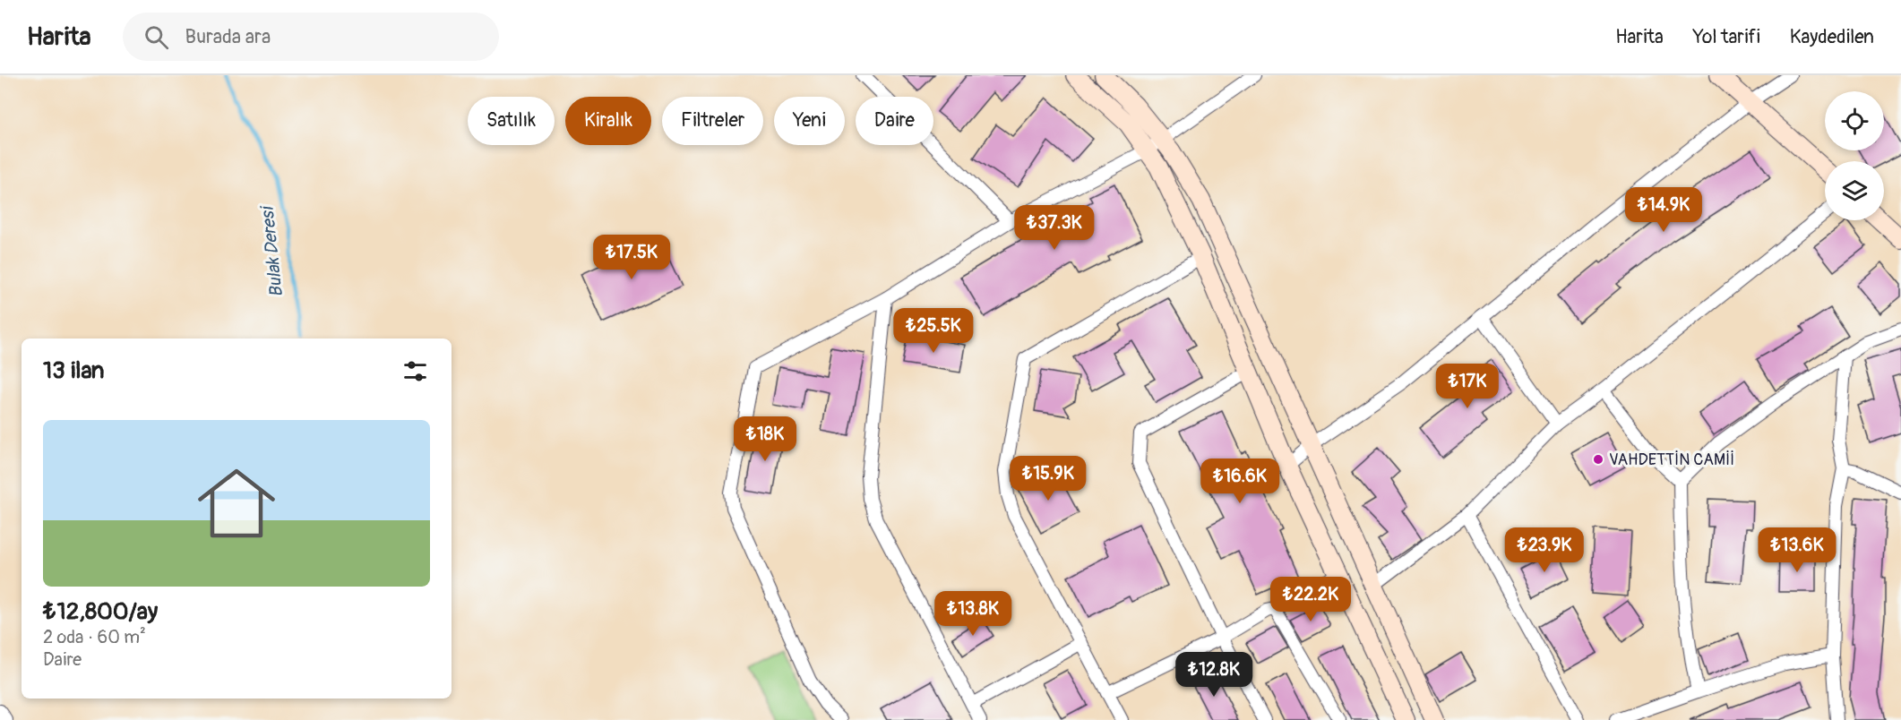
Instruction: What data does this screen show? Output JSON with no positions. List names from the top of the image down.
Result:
{
  "water": ["Bulak Deresi"],
  "places": ["VAHDETTİN CAMİİ"],
  "page": {
    "header": "Harita",
    "search": "Burada ara",
    "nav": ["Harita", "Yol tarifi", "Kaydedilen"],
    "chip": [
      "Satılık",
      "Kiralık",
      "Filtreler",
      "Yeni",
      "Daire"
    ],
    "price": [
      "₺14.9K",
      "₺37.3K",
      "₺17.5K",
      "₺25.5K",
      "₺17K",
      "₺18K",
      "₺15.9K",
      "₺16.6K",
      "₺23.9K",
      "₺13.6K",
      "₺22.2K",
      "₺13.8K",
      "₺12.8K"
    ],
    "heading": "13 ilan",
    "list": [
      {
        "name": "₺12,800/ay",
        "note": "2 oda · 60 m² · Daire"
      }
    ]
  }
}
